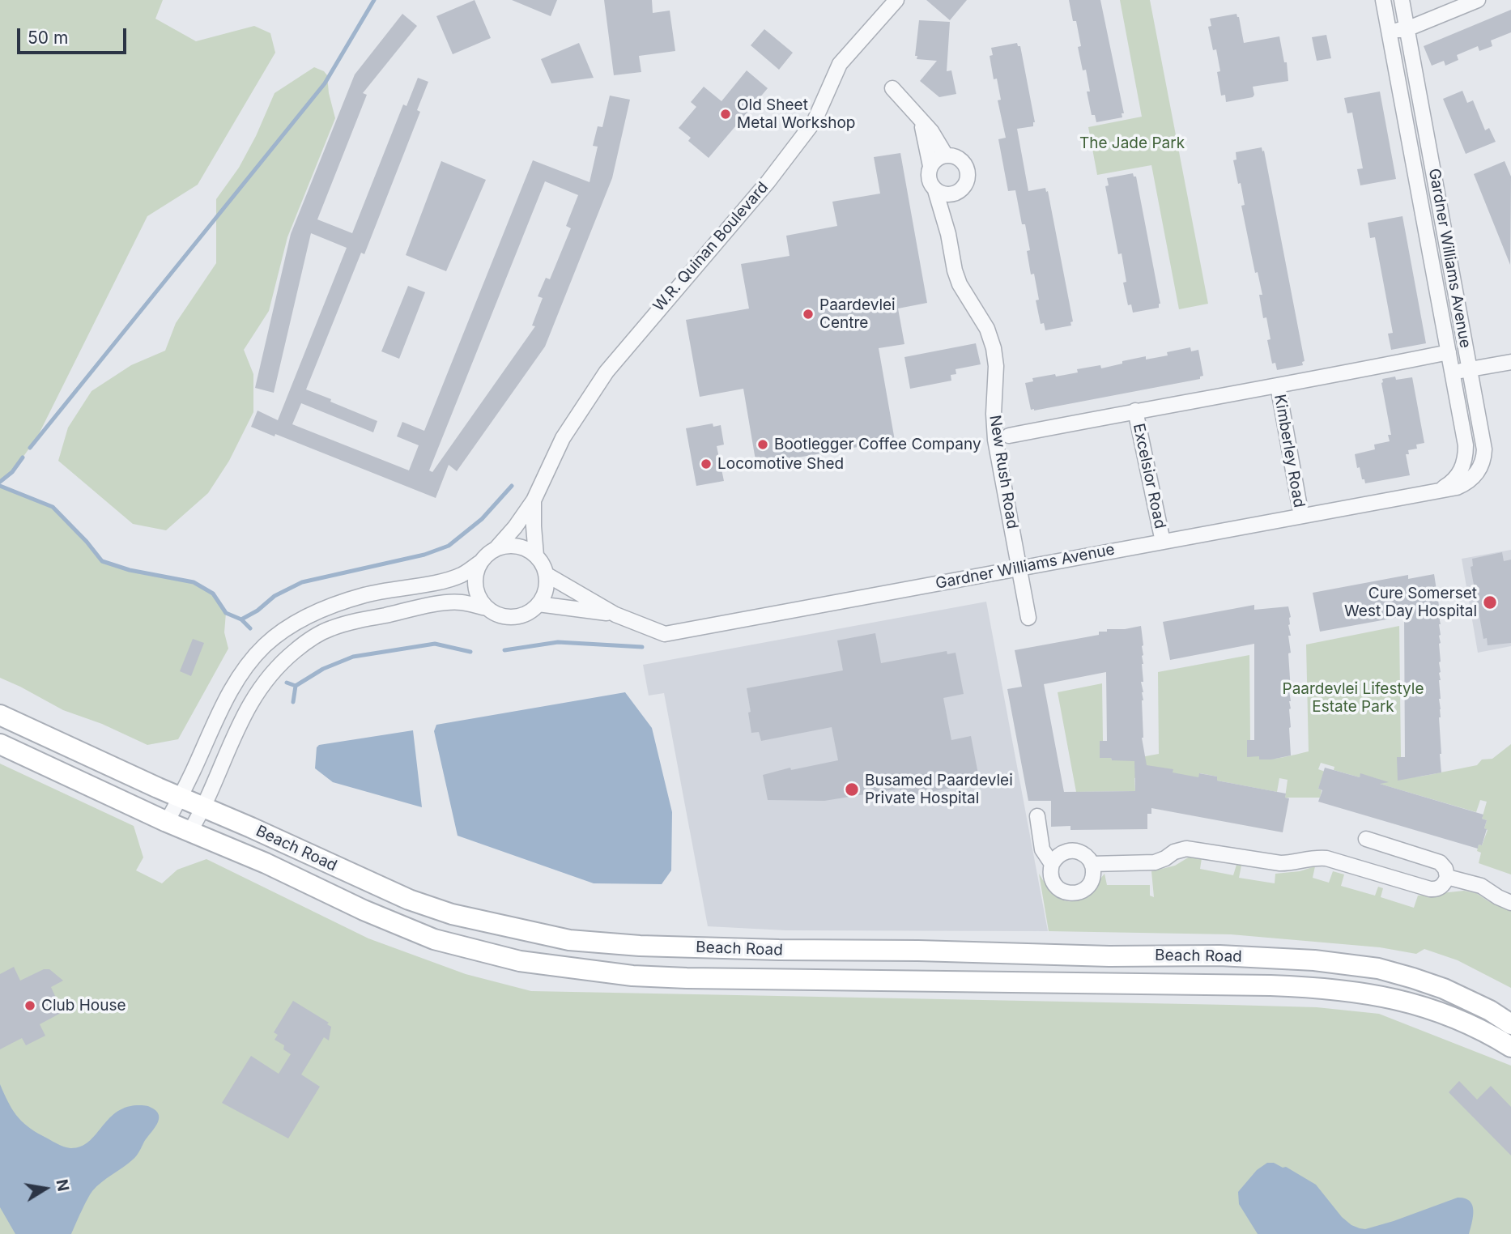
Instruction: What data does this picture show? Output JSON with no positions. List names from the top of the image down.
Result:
{
  "streets": {
    "main road": ["Beach Road"],
    "street": [
      "W.R. Quinan Boulevard",
      "Gardner Williams Avenue",
      "Kimberley Road",
      "New Rush Road",
      "Excelsior Road"
    ]
  },
  "crossings": [
    ["W.R. Quinan Boulevard", "Gardner Williams Avenue"],
    ["W.R. Quinan Boulevard", "Beach Road"],
    ["Gardner Williams Avenue", "Kimberley Road"],
    ["Gardner Williams Avenue", "New Rush Road"],
    ["Gardner Williams Avenue", "Excelsior Road"]
  ],
  "parks": ["The Jade Park", "Paardevlei Lifestyle Estate Park"],
  "places": [
    "Old Sheet Metal Workshop",
    "Paardevlei Centre",
    "Bootlegger Coffee Company",
    "Locomotive Shed",
    "Cure Somerset West Day Hospital",
    "Busamed Paardevlei Private Hospital",
    "Club House"
  ],
  "scale_bar": "50 m",
  "north": "right"
}
